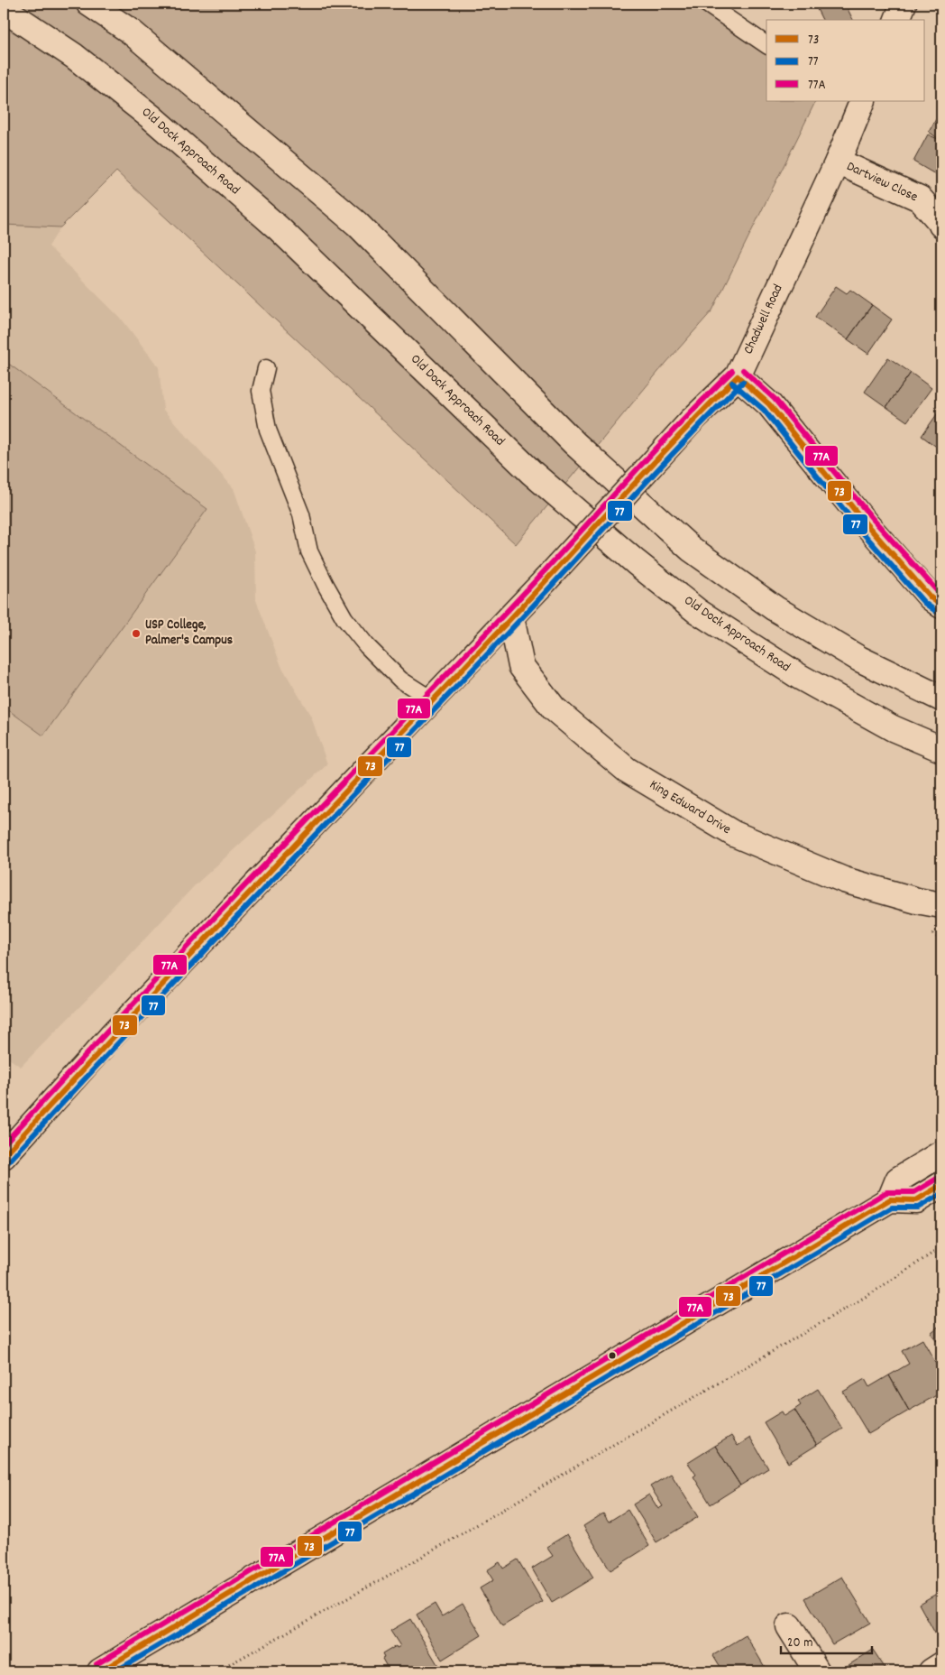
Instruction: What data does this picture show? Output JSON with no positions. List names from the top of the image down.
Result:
{
  "streets": {
    "street": [
      "Old Dock Approach Road",
      "Dartview Close",
      "Chadwell Road",
      "King Edward Drive"
    ]
  },
  "crossings": [
    ["Dartview Close", "Chadwell Road"],
    ["Chadwell Road", "King Edward Drive"]
  ],
  "places": ["USP College, Palmer's Campus"],
  "lines": ["transit line 77A", "transit line 73", "transit line 77"],
  "legend": ["73", "77", "77A"],
  "scale_bar": "20 m"
}
